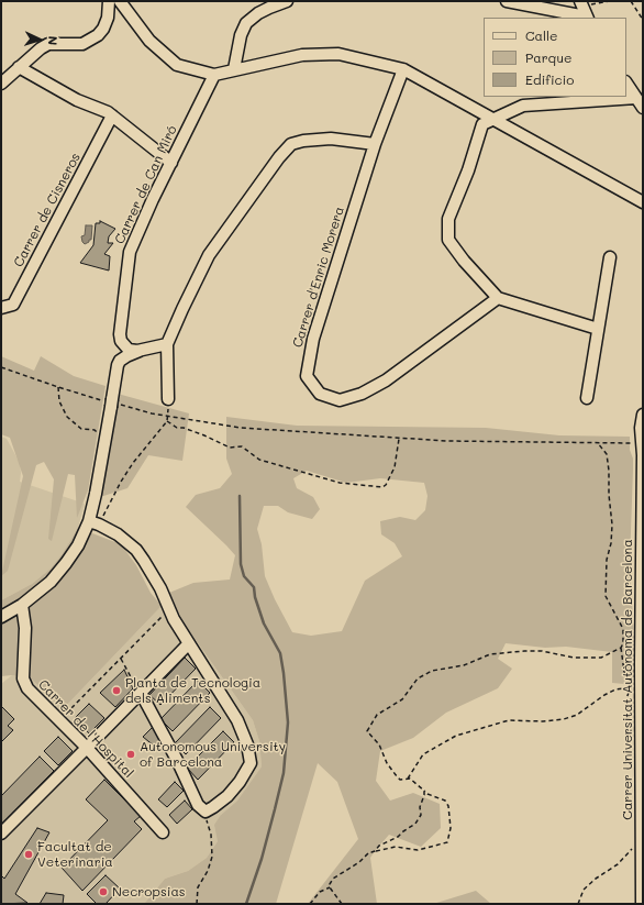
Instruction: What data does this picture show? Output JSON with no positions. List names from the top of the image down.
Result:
{
  "streets": {
    "street": [
      "Carrer de Can Miró",
      "Carrer de Cisneros",
      "Carrer d'Enric Morera",
      "Carrer Universitat Autònoma de Barcelona",
      "Carrer de l'Hospital"
    ]
  },
  "places": [
    "Planta de Tecnologia dels Aliments",
    "Autonomous University of Barcelona",
    "Facultat de Veterinaria",
    "Necropsias"
  ],
  "legend": ["Calle", "Parque", "Edificio"],
  "north": "right"
}
